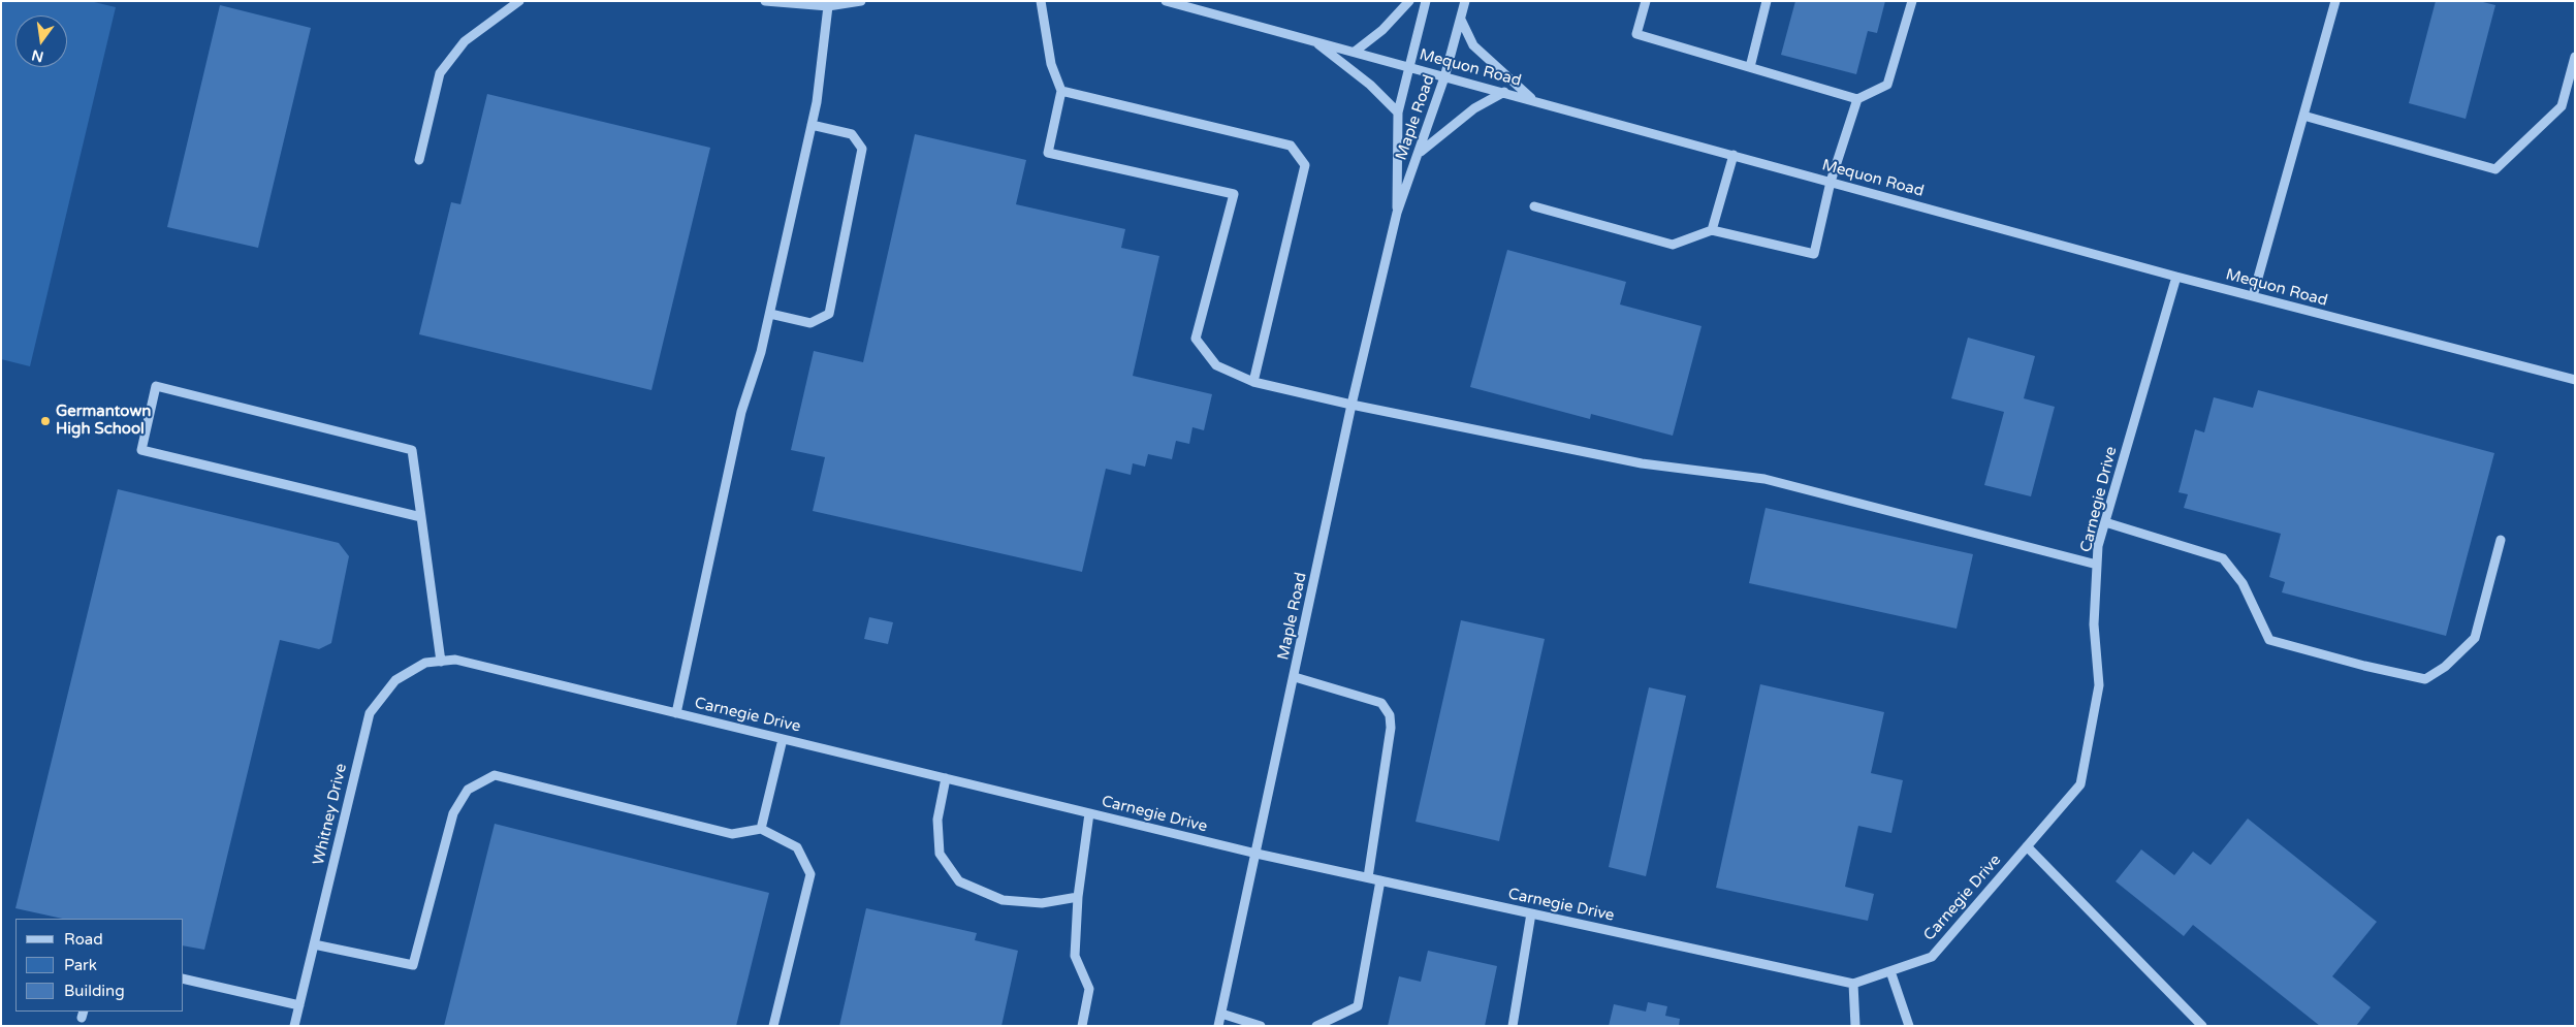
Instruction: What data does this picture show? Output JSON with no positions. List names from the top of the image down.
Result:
{
  "streets": {
    "street": [
      "Mequon Road",
      "Maple Road",
      "Carnegie Drive",
      "Whitney Drive"
    ]
  },
  "crossings": [
    ["Mequon Road", "Maple Road"],
    ["Mequon Road", "Carnegie Drive"],
    ["Maple Road", "Carnegie Drive"],
    ["Carnegie Drive", "Whitney Drive"]
  ],
  "places": ["Germantown High School"],
  "legend": ["Road", "Park", "Building"],
  "north": "bottom"
}
